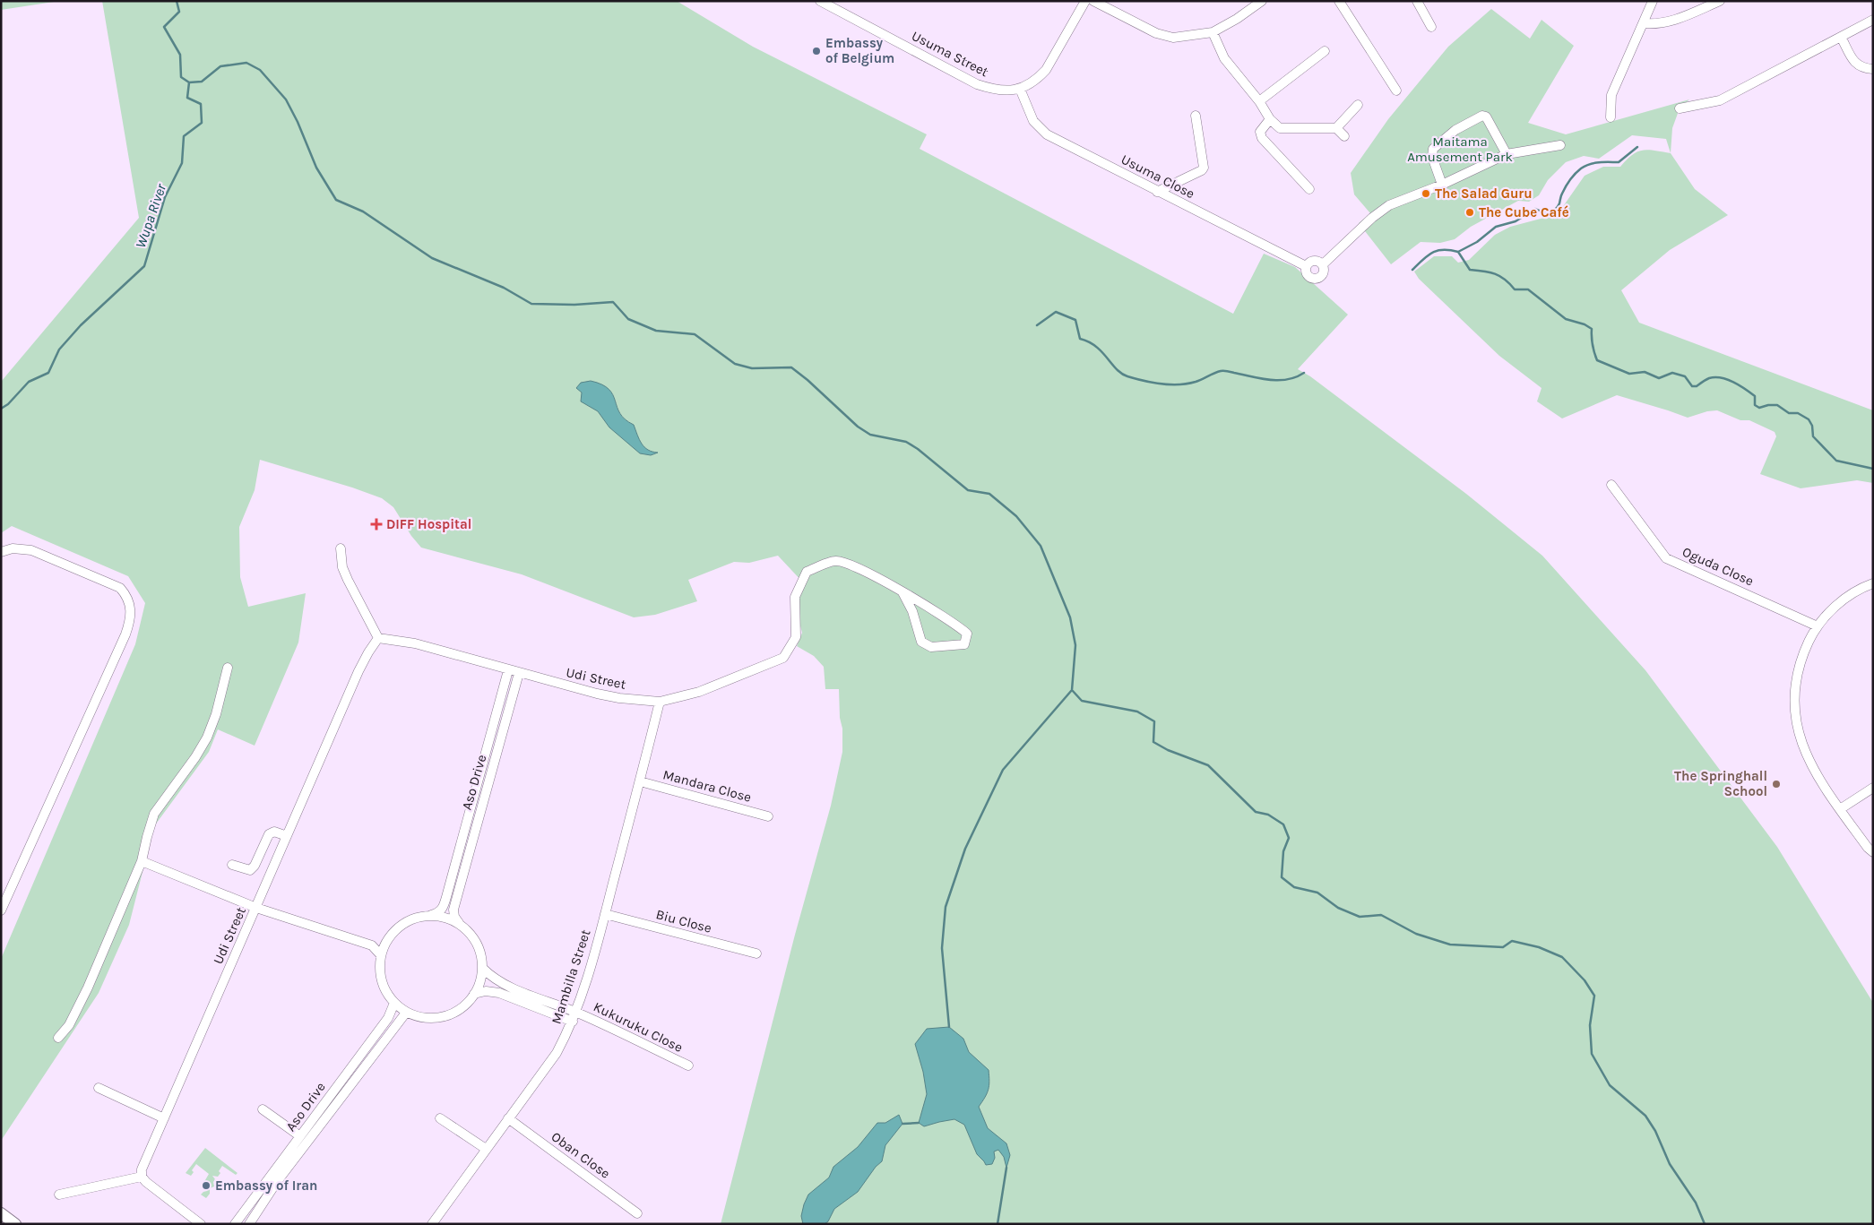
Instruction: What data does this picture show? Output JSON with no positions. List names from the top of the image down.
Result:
{
  "streets": {
    "street": [
      "Usuma Street",
      "Usuma Close",
      "Oguda Close",
      "Udi Street",
      "Aso Drive",
      "Mandara Close",
      "Biu Close",
      "Mambilla Street",
      "Kukuruku Close",
      "Oban Close"
    ]
  },
  "crossings": [
    ["Usuma Street", "Usuma Close"],
    ["Udi Street", "Aso Drive"],
    ["Udi Street", "Mambilla Street"],
    ["Aso Drive", "Kukuruku Close"],
    ["Mandara Close", "Mambilla Street"],
    ["Biu Close", "Mambilla Street"],
    ["Mambilla Street", "Kukuruku Close"],
    ["Mambilla Street", "Oban Close"]
  ],
  "water": ["Wupa River"],
  "parks": ["Maitama Amusement Park"],
  "places": {
    "other": [
      "Embassy of Belgium",
      "The Salad Guru",
      "The Cube Café",
      "The Springhall School",
      "Embassy of Iran"
    ],
    "health": ["DIFF Hospital"]
  }
}
